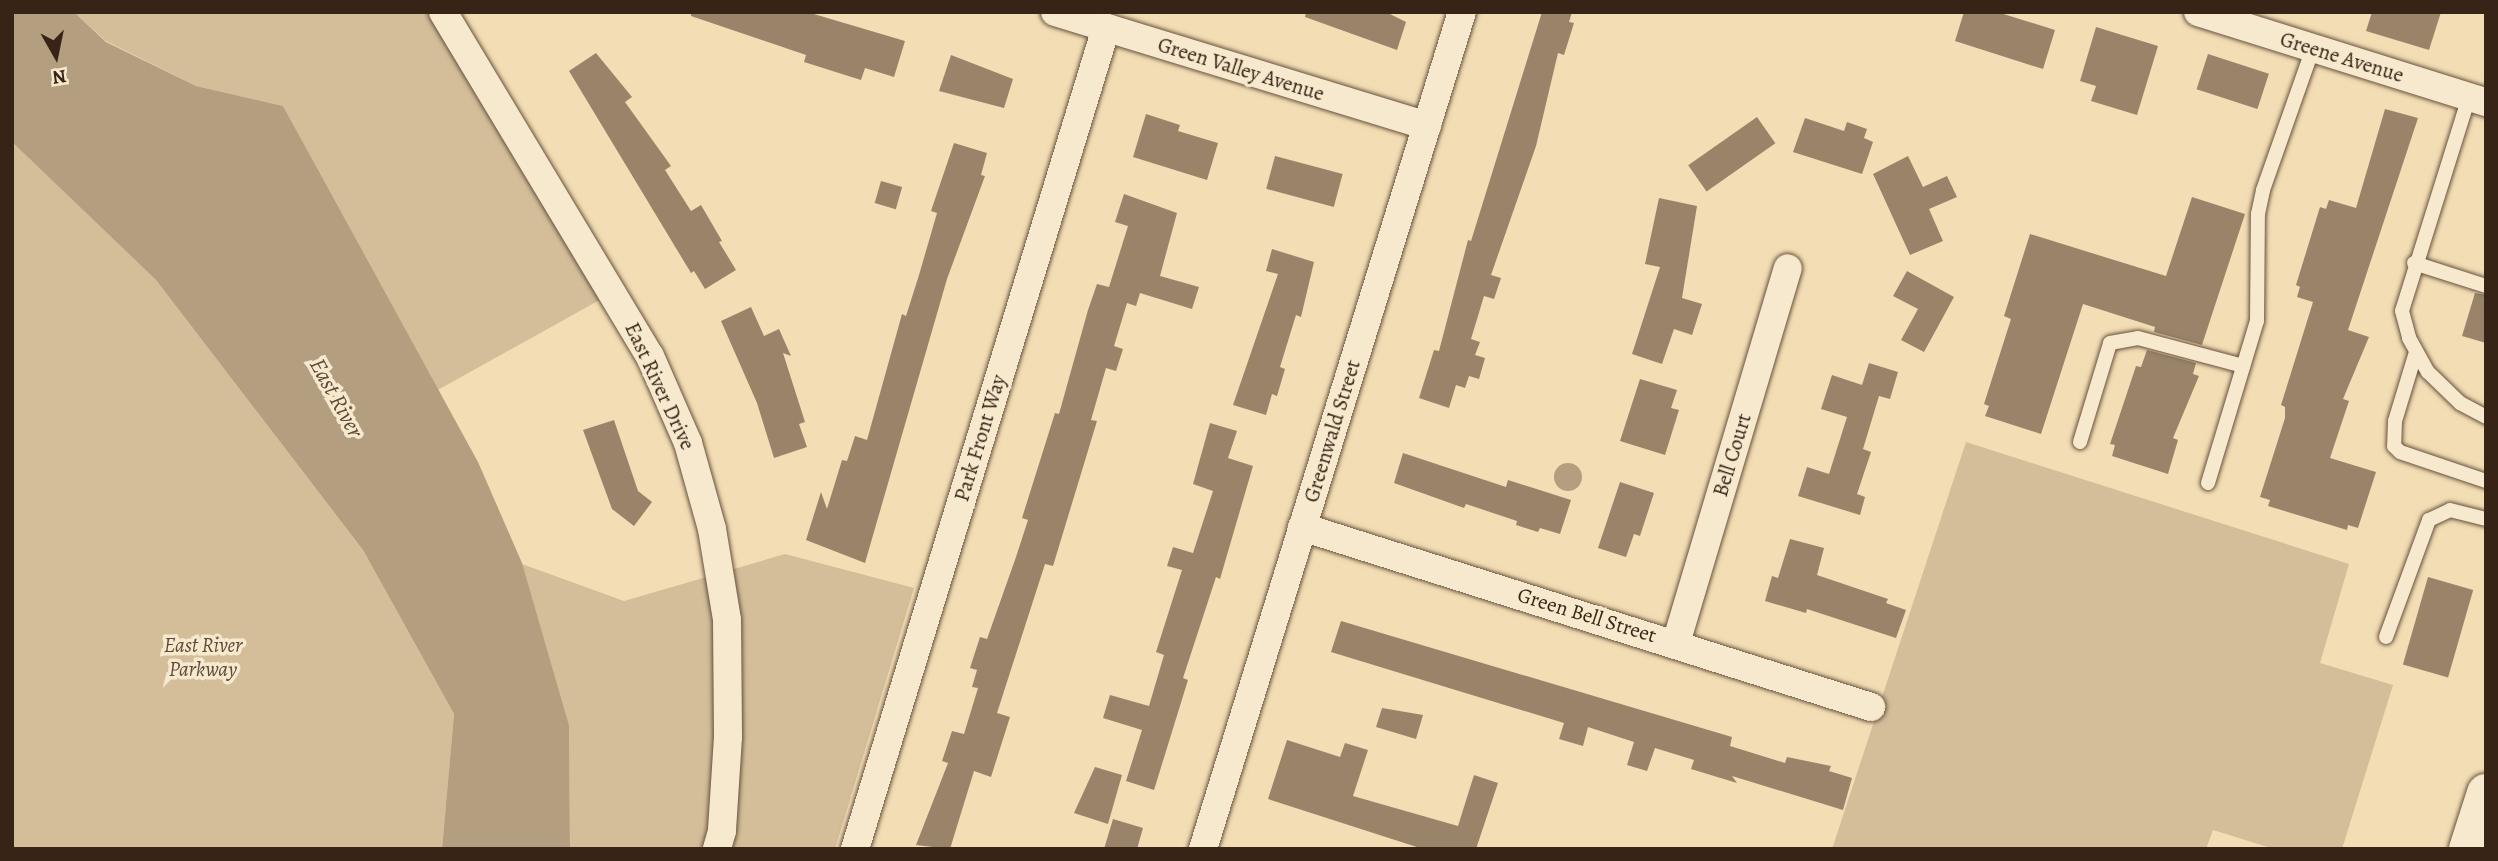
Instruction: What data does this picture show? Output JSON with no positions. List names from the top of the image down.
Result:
{
  "streets": {
    "street": [
      "Greene Avenue",
      "Green Valley Avenue",
      "East River Drive",
      "Greenwald Street",
      "Park Front Way",
      "Bell Court",
      "Green Bell Street"
    ]
  },
  "crossings": [
    ["Green Valley Avenue", "Greenwald Street"],
    ["Green Valley Avenue", "Park Front Way"],
    ["Greenwald Street", "Green Bell Street"],
    ["Bell Court", "Green Bell Street"]
  ],
  "water": ["East River"],
  "parks": ["East River Parkway"],
  "north": "bottom"
}
